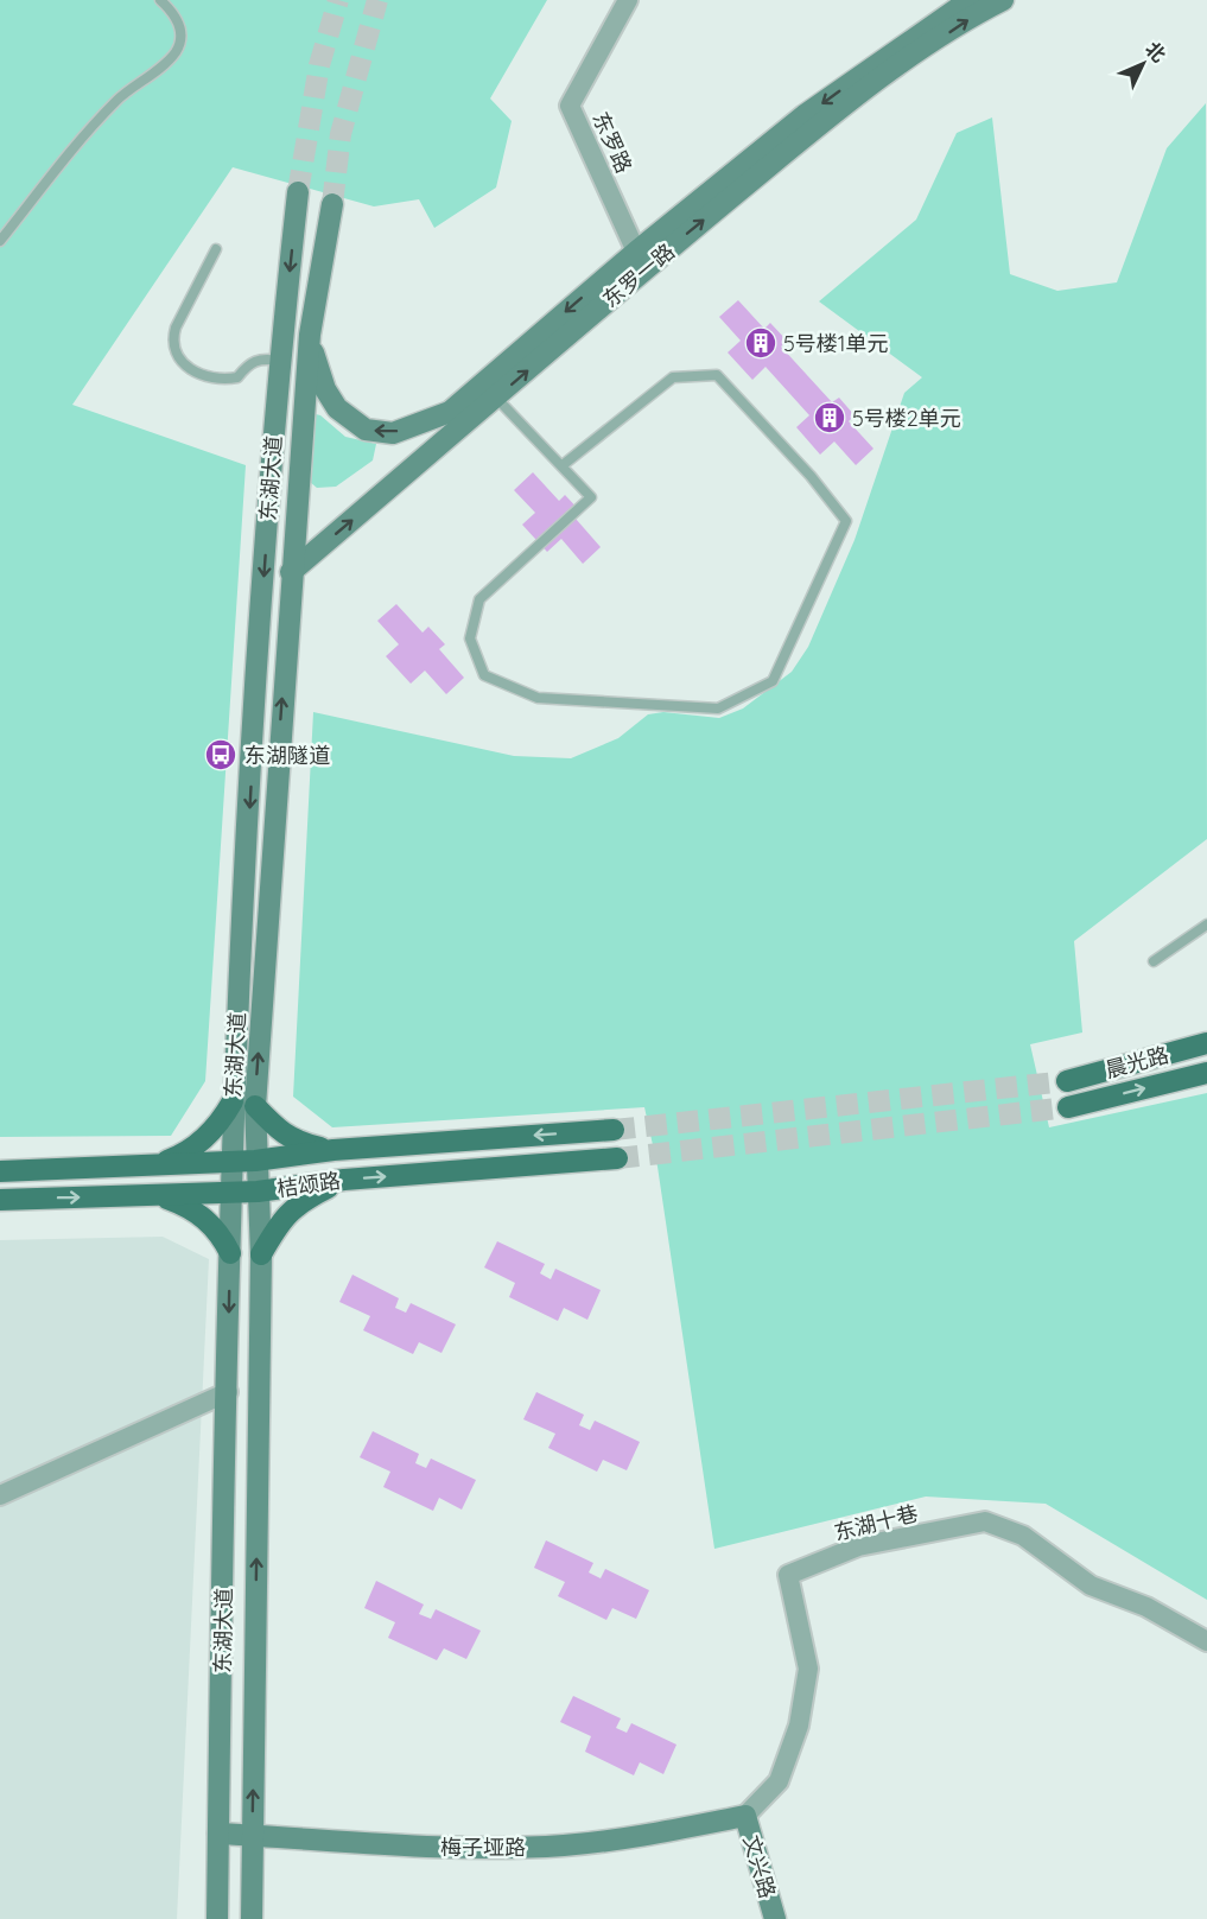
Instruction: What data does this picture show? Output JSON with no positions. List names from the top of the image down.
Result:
{
  "streets": {
    "main road": [
      "东罗一路",
      "东湖大道",
      "晨光路",
      "桔颂路",
      "梅子垭路",
      "文兴路"
    ],
    "street": ["东罗路", "东湖十巷"]
  },
  "crossings": [
    ["东罗路", "东罗一路"],
    ["东罗一路", "东湖大道"],
    ["东湖大道", "桔颂路"],
    ["东湖大道", "梅子垭路"],
    ["东湖十巷", "梅子垭路"],
    ["东湖十巷", "文兴路"],
    ["梅子垭路", "文兴路"]
  ],
  "places": {
    "building": ["5号楼1单元", "5号楼2单元"],
    "bus stop": ["东湖隧道"]
  },
  "north": "top right"
}
